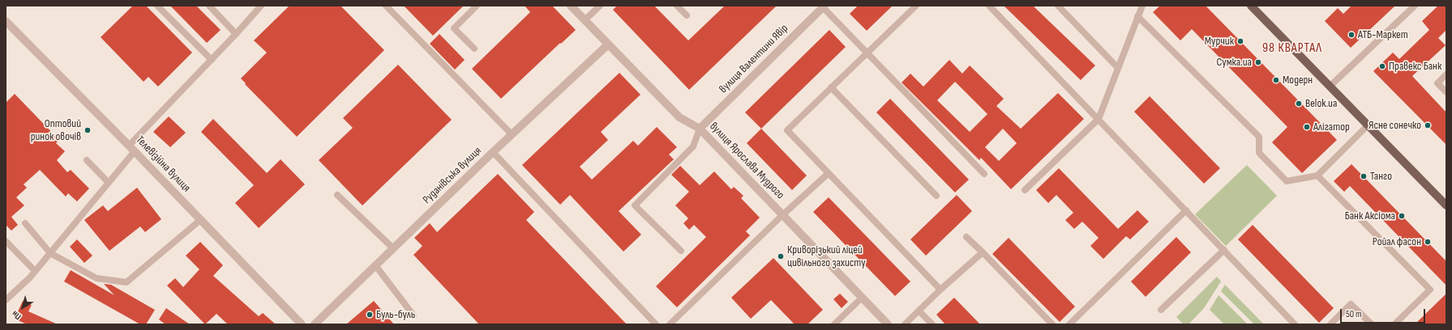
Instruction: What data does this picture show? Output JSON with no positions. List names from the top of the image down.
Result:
{
  "streets": {
    "street": [
      "вулиця Валентини Явір",
      "вулиця Ярослава Мудрого",
      "Телевізійна вулиця",
      "Руданівська вулиця"
    ]
  },
  "crossings": [
    ["вулиця Валентини Явір", "вулиця Ярослава Мудрого"],
    ["вулиця Ярослава Мудрого", "Руданівська вулиця"]
  ],
  "districts": ["98 КВАРТАЛ"],
  "places": [
    "АТБ-Маркет",
    "Мурчик",
    "Сумка.ua",
    "Правекс Банк",
    "Модерн",
    "Belok.ua",
    "Ясне сонечко",
    "Алігатор",
    "Оптовий ринок овочів",
    "Танго",
    "Банк Аксіома",
    "Ройал фасон",
    "Криворізький ліцей цивільного захисту",
    "Буль-буль"
  ],
  "scale_bar": "50 m",
  "north": "bottom left"
}
